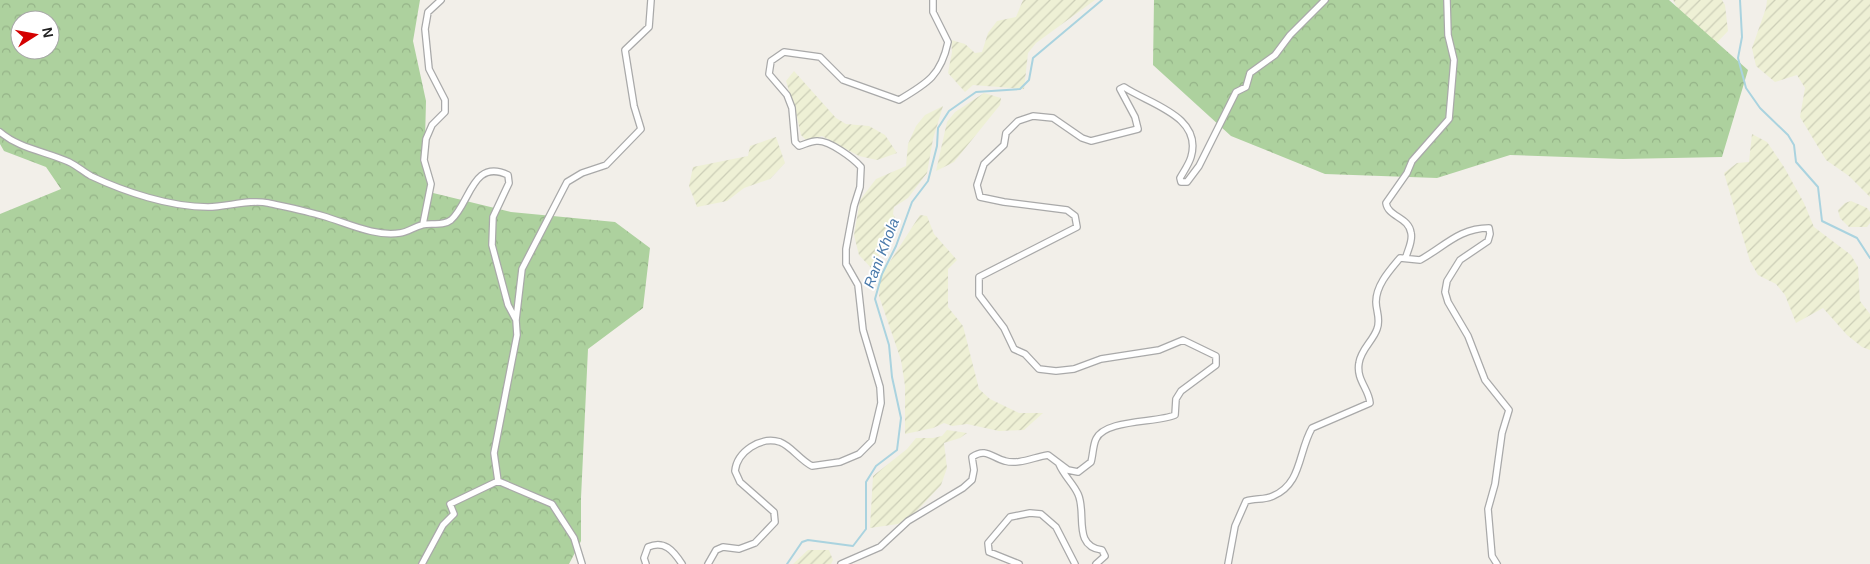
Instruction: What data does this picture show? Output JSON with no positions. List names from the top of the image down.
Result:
{
  "water": ["Rani Khola"],
  "north": "right"
}
